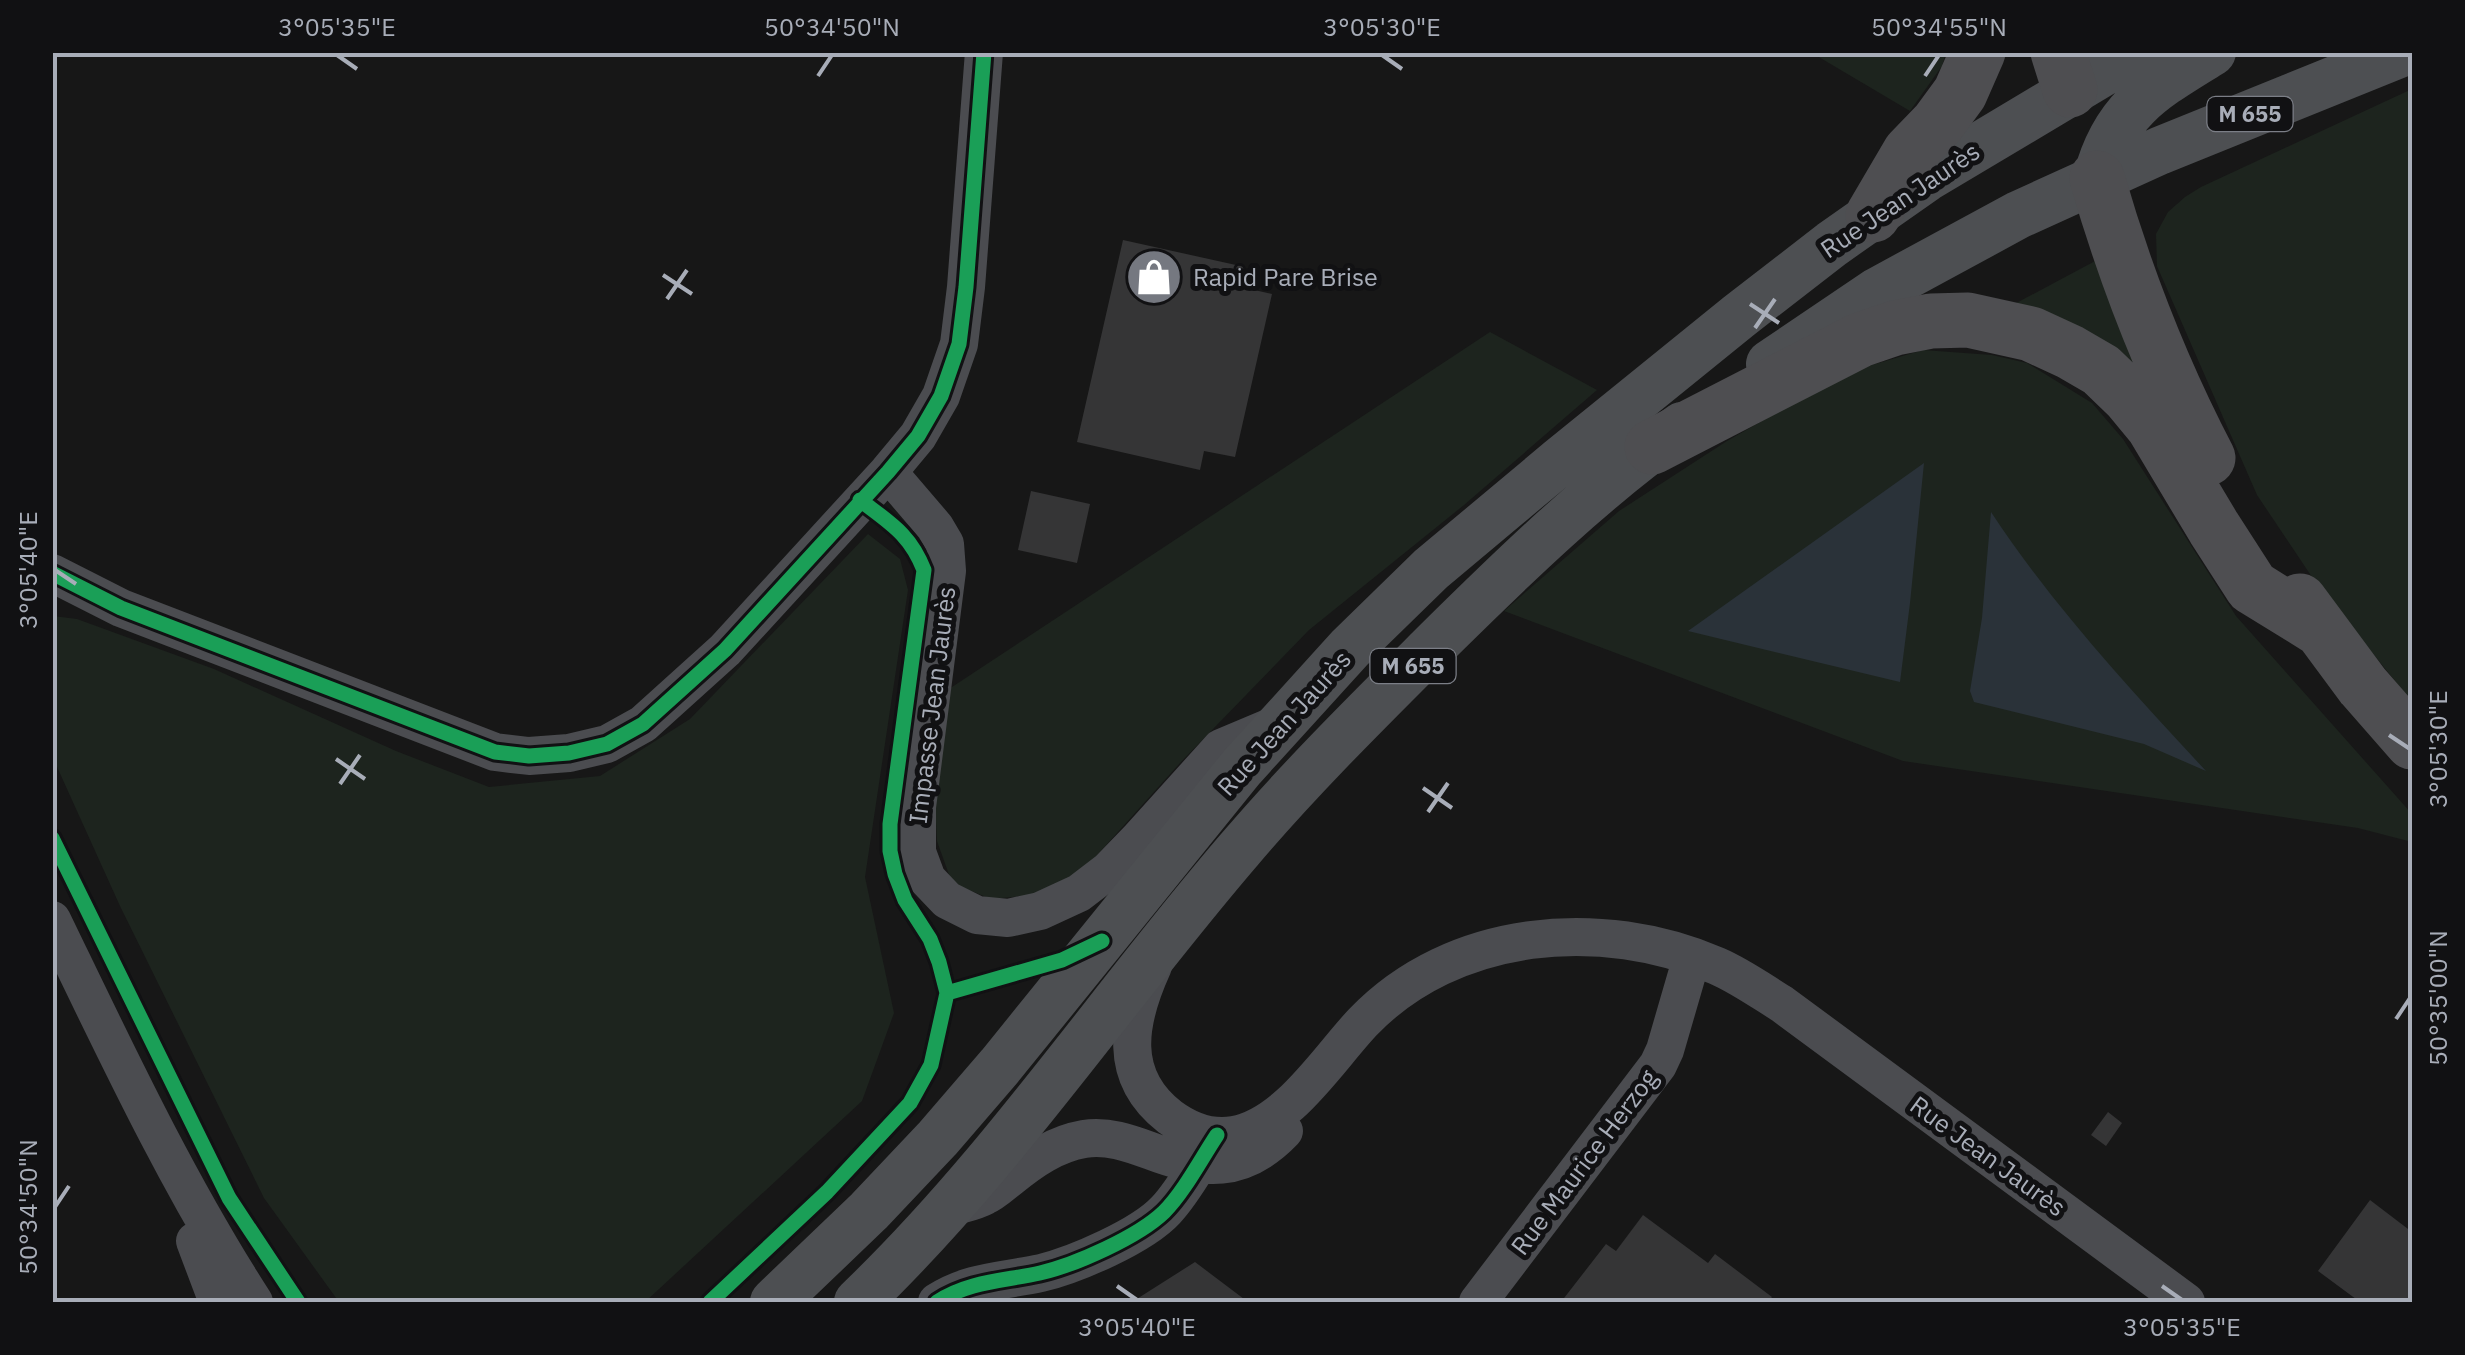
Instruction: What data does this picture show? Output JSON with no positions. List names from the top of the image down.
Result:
{
  "streets": {
    "main road": ["M 655", "Rue Jean Jaurès"],
    "street": ["Impasse Jean Jaurès", "Rue Maurice Herzog"]
  },
  "crossings": [
    ["M 655", "Rue Jean Jaurès"],
    ["Rue Jean Jaurès", "Impasse Jean Jaurès"],
    ["Rue Jean Jaurès", "Rue Maurice Herzog"]
  ],
  "places": {
    "shop": ["Rapid Pare Brise"]
  },
  "coordinates": [
    "3°05'35\"E",
    "50°34'50\"N",
    "3°05'30\"E",
    "50°34'55\"N",
    "3°05'40\"E",
    "50°35'00\"N"
  ]
}
